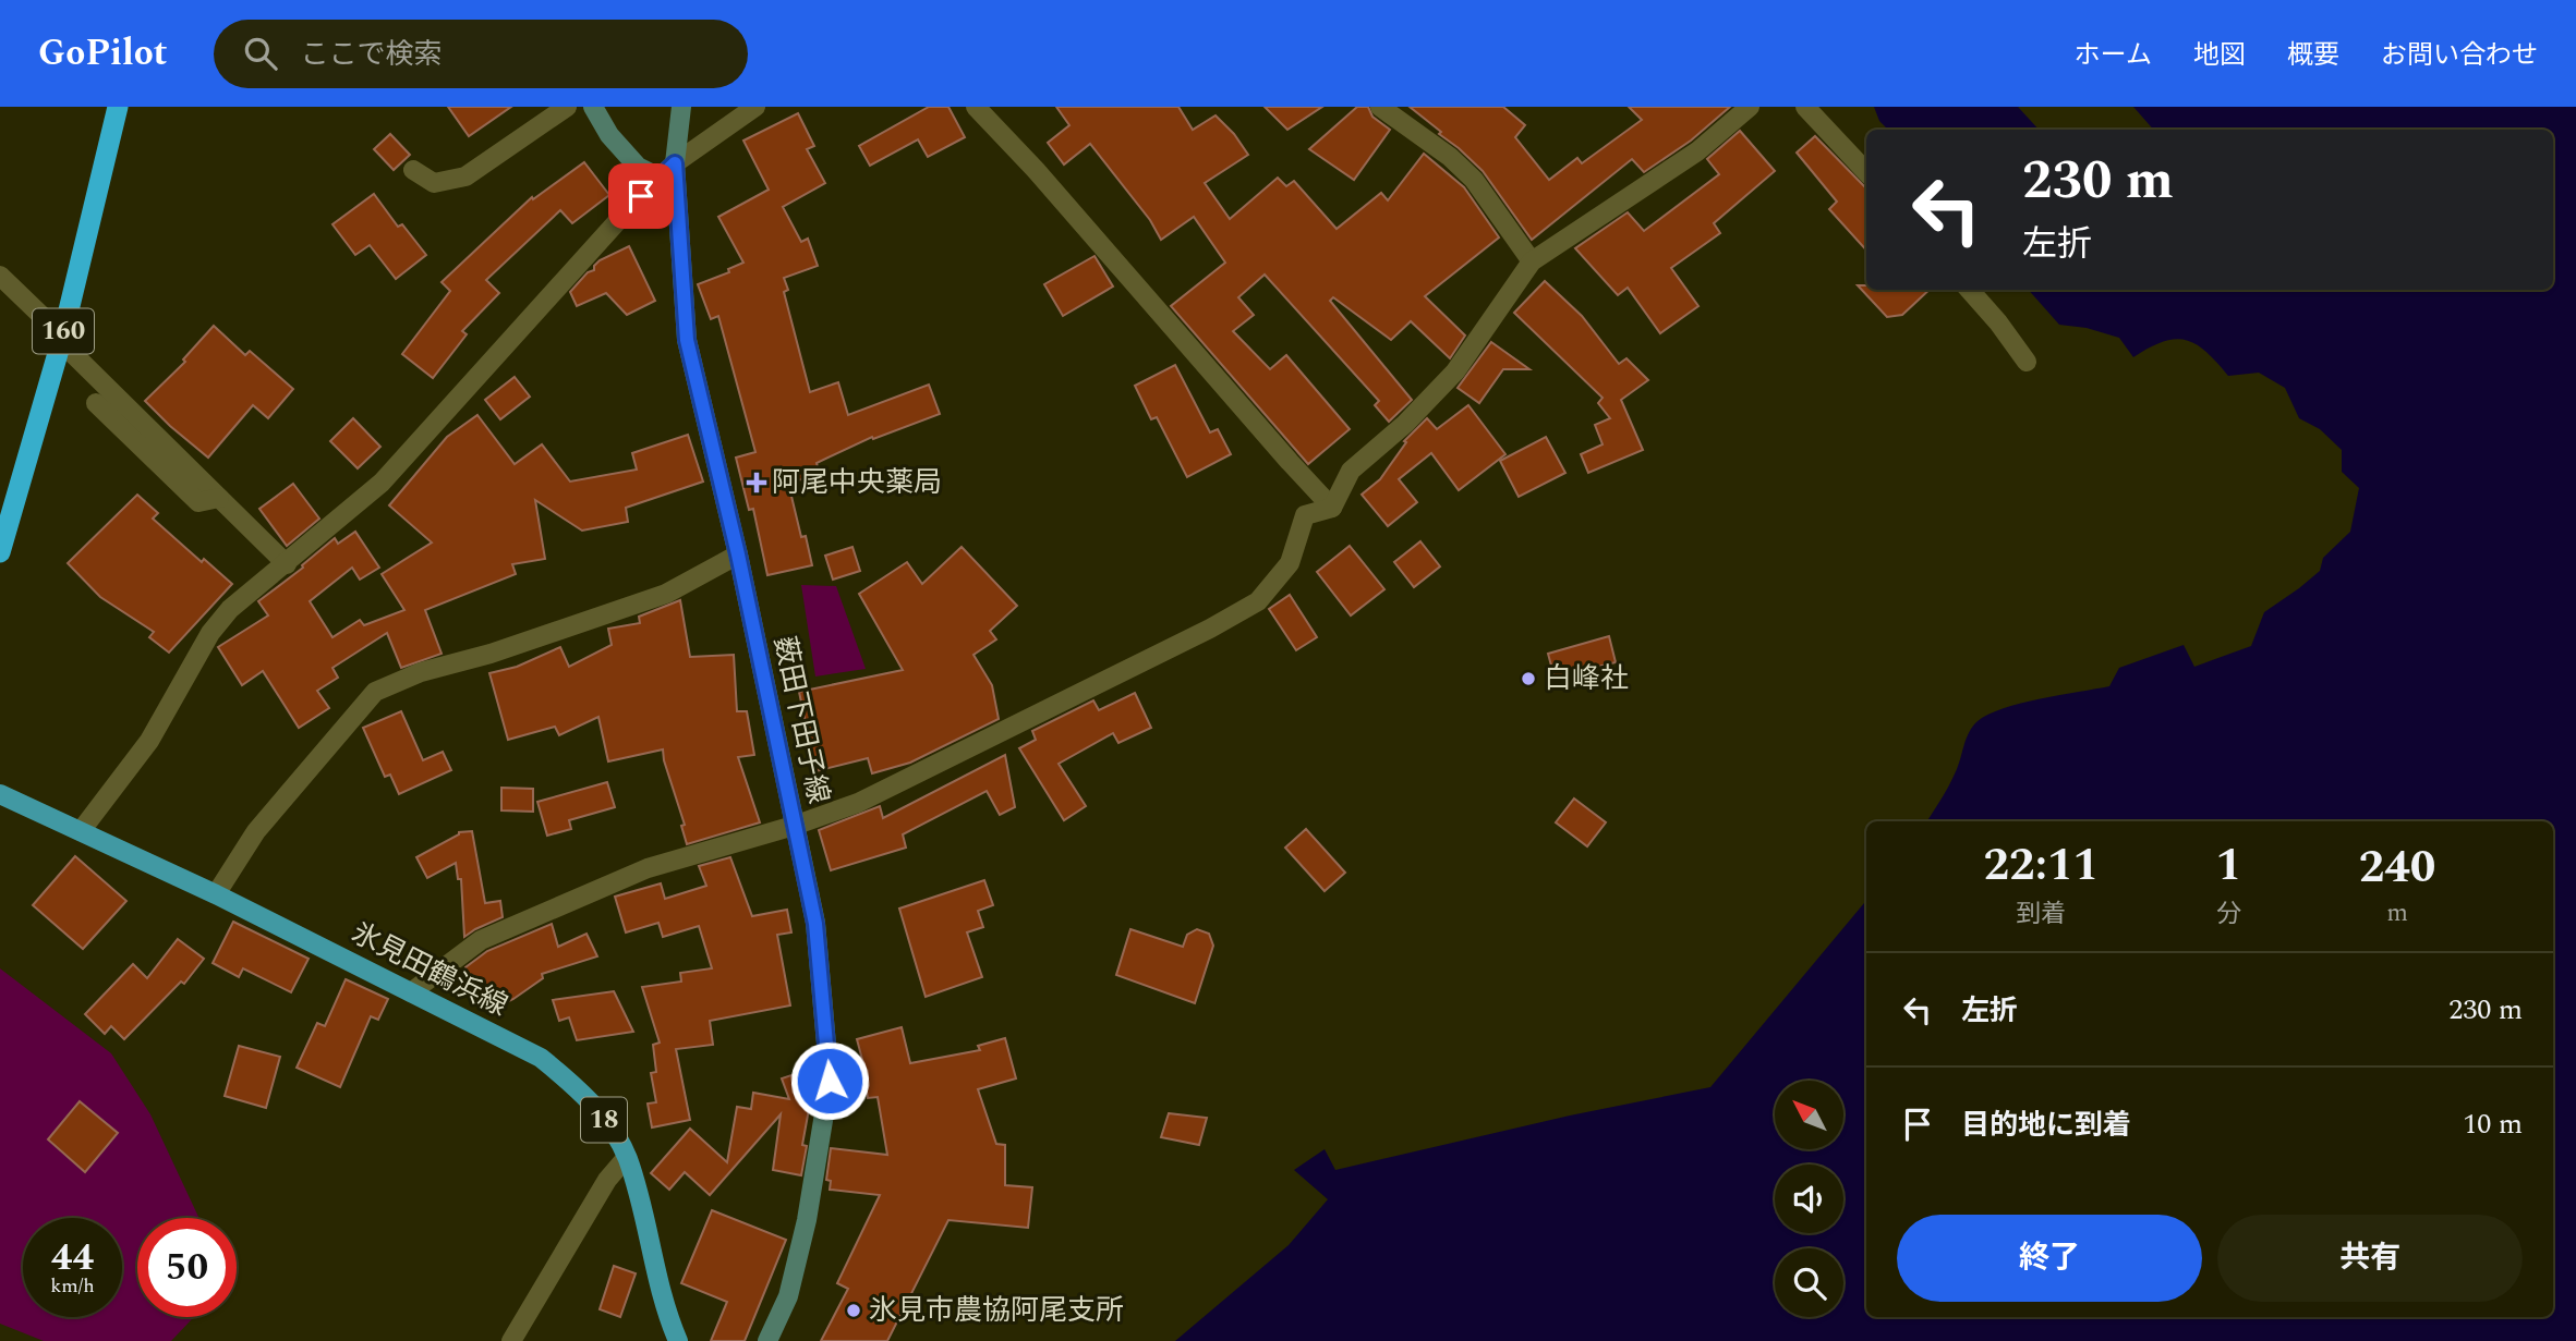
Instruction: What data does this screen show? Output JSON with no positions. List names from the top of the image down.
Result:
{
  "streets": {
    "highway": ["160"],
    "main road": ["薮田下田子線", "氷見田鶴浜線", "18"]
  },
  "places": {
    "health": ["阿尾中央薬局"],
    "other": ["白峰社", "氷見市農協阿尾支所"]
  },
  "north": "top left",
  "page": {
    "header": "GoPilot",
    "search": "ここで検索",
    "nav": [
      "ホーム",
      "地図",
      "概要",
      "お問い合わせ"
    ],
    "turn": ["230 m", "左折"],
    "eta": [
      "22:11",
      "到着",
      "1",
      "分",
      "240",
      "m"
    ],
    "list": [
      {
        "name": "左折",
        "value": "230 m"
      },
      {
        "name": "目的地に到着",
        "value": "10 m"
      }
    ],
    "buttons": ["終了", "共有"],
    "speed": "44 km/h",
    "limit": "50"
  }
}
